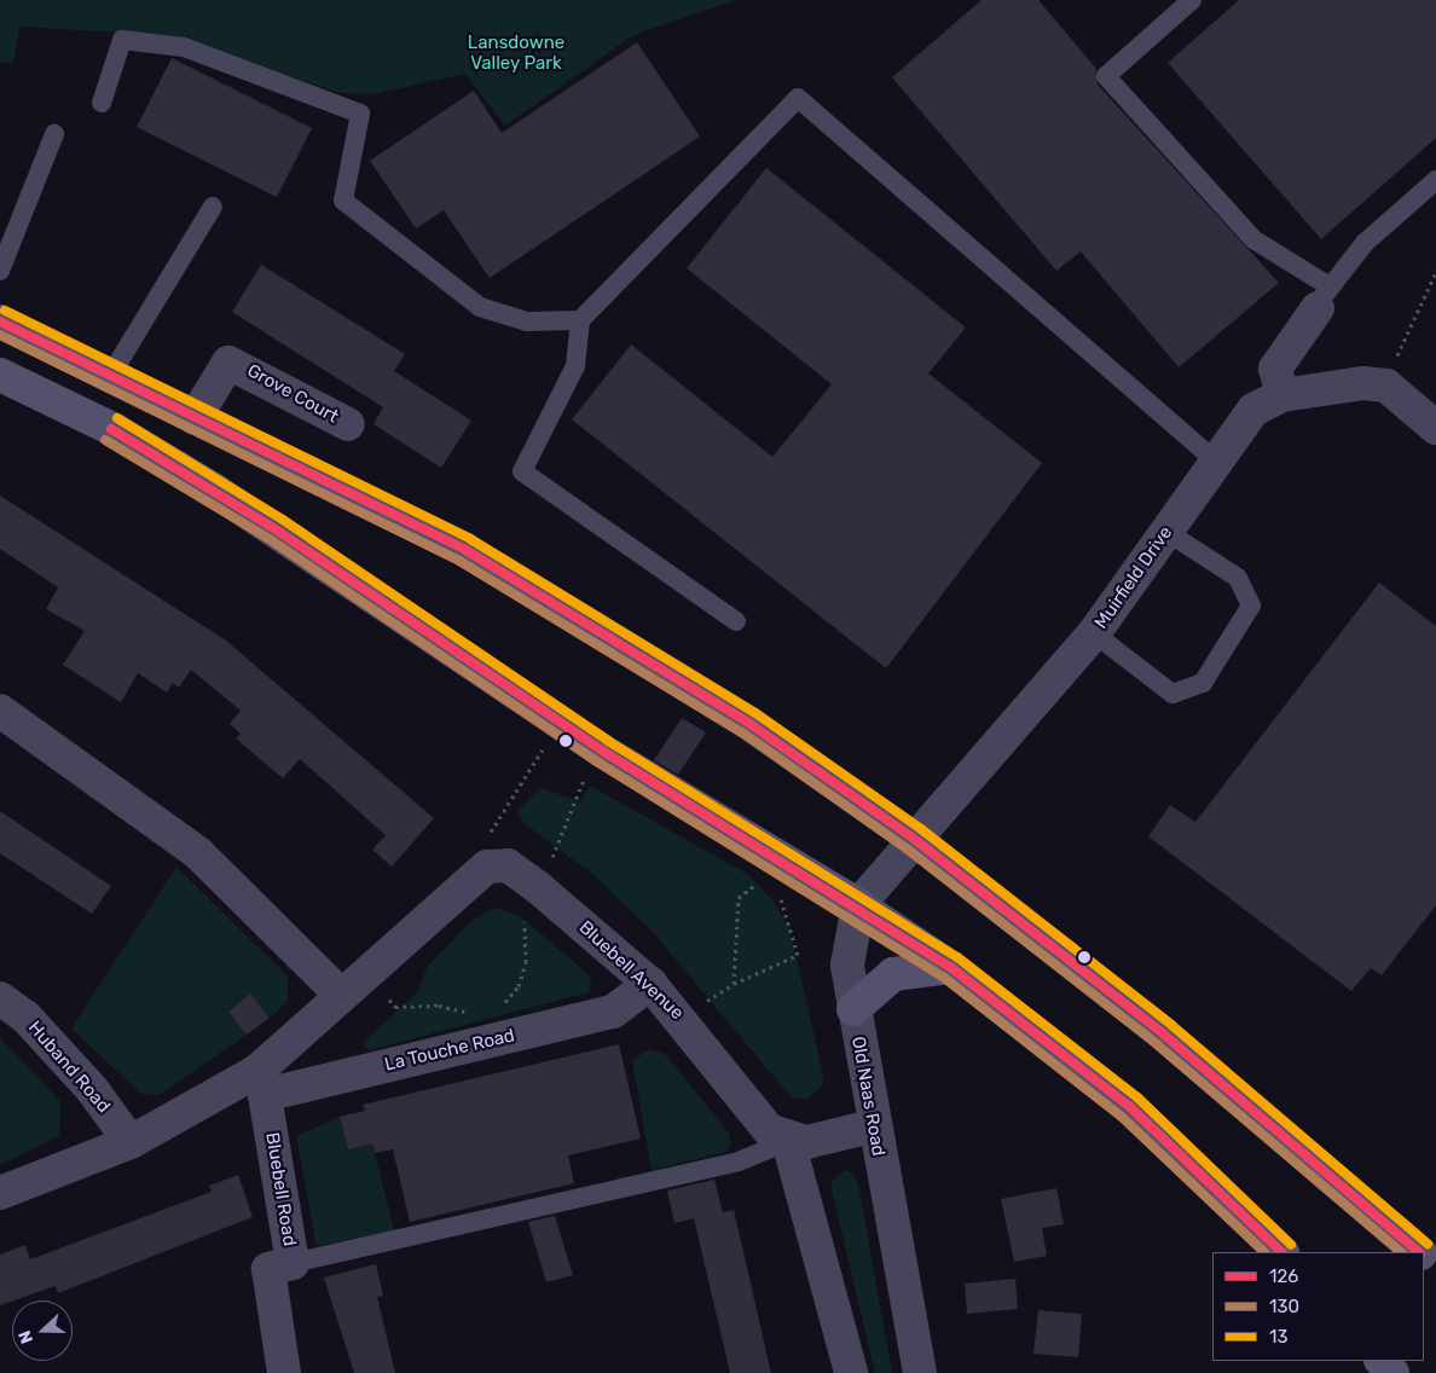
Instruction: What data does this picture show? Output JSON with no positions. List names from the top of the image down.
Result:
{
  "streets": {
    "street": [
      "Grove Court",
      "Muirfield Drive",
      "Bluebell Avenue",
      "La Touche Road",
      "Huband Road",
      "Old Naas Road",
      "Bluebell Road"
    ]
  },
  "crossings": [
    ["Muirfield Drive", "Old Naas Road"],
    ["Bluebell Avenue", "La Touche Road"],
    ["La Touche Road", "Huband Road"],
    ["La Touche Road", "Bluebell Road"]
  ],
  "parks": ["Lansdowne Valley Park"],
  "lines": ["transit line 13", "transit line 126", "transit line 130"],
  "legend": ["126", "130", "13"],
  "north": "left"
}
